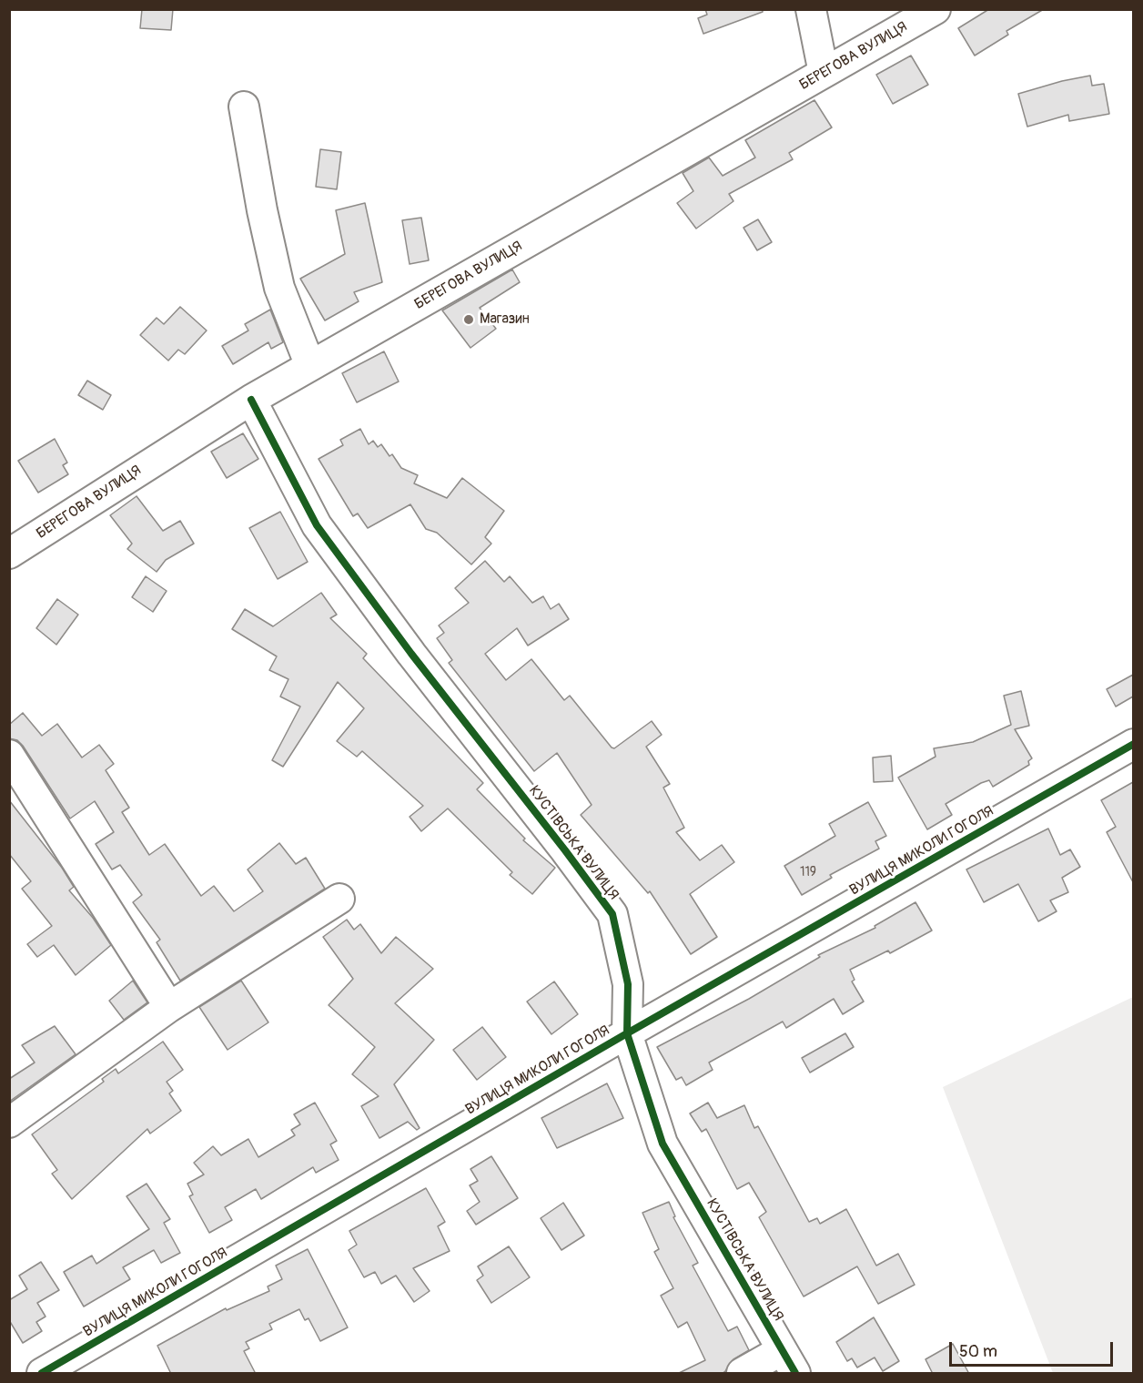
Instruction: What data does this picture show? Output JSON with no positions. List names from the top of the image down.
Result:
{
  "streets": {
    "street": ["БЕРЕГОВА ВУЛИЦЯ", "КУСТІВСЬКА ВУЛИЦЯ", "ВУЛИЦЯ МИКОЛИ ГОГОЛЯ"]
  },
  "crossings": [
    ["БЕРЕГОВА ВУЛИЦЯ", "КУСТІВСЬКА ВУЛИЦЯ"],
    ["КУСТІВСЬКА ВУЛИЦЯ", "ВУЛИЦЯ МИКОЛИ ГОГОЛЯ"]
  ],
  "places": ["Магазин"],
  "house_numbers": ["119"],
  "scale_bar": "50 m"
}
